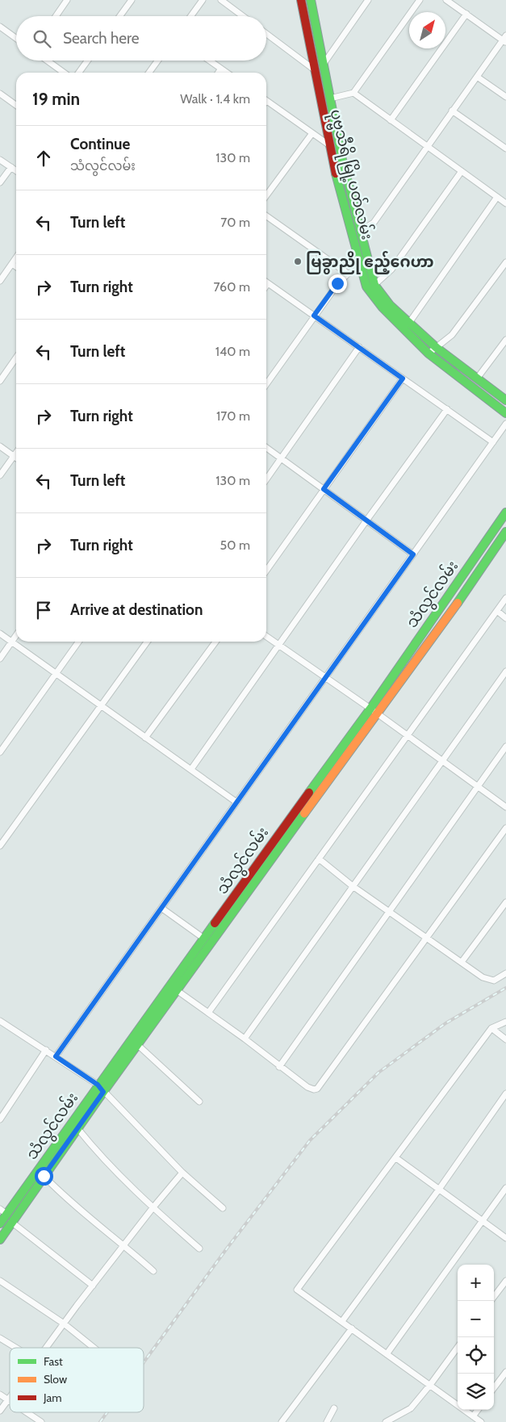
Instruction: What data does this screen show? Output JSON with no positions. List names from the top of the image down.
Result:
{
  "streets": {
    "main road": ["ပုဗ္ဗသီရိ မြို့ပတ်လမ်း", "သံလွင်လမ်း"]
  },
  "places": ["မြခွာညို ဧည့်ဂေဟာ"],
  "legend": ["Fast", "Slow", "Jam"],
  "north": "top right",
  "page": {
    "search": "Search here",
    "heading": ["19 min", "Walk · 1.4 km"],
    "list": [
      ["Continue", "သံလွင်လမ်း", "130 m"],
      ["Turn left", "70 m"],
      ["Turn right", "760 m"],
      ["Turn left", "140 m"],
      ["Turn right", "170 m"],
      ["Turn left", "130 m"],
      ["Turn right", "50 m"],
      "Arrive at destination"
    ],
    "map_buttons": ["+", "−"]
  }
}
